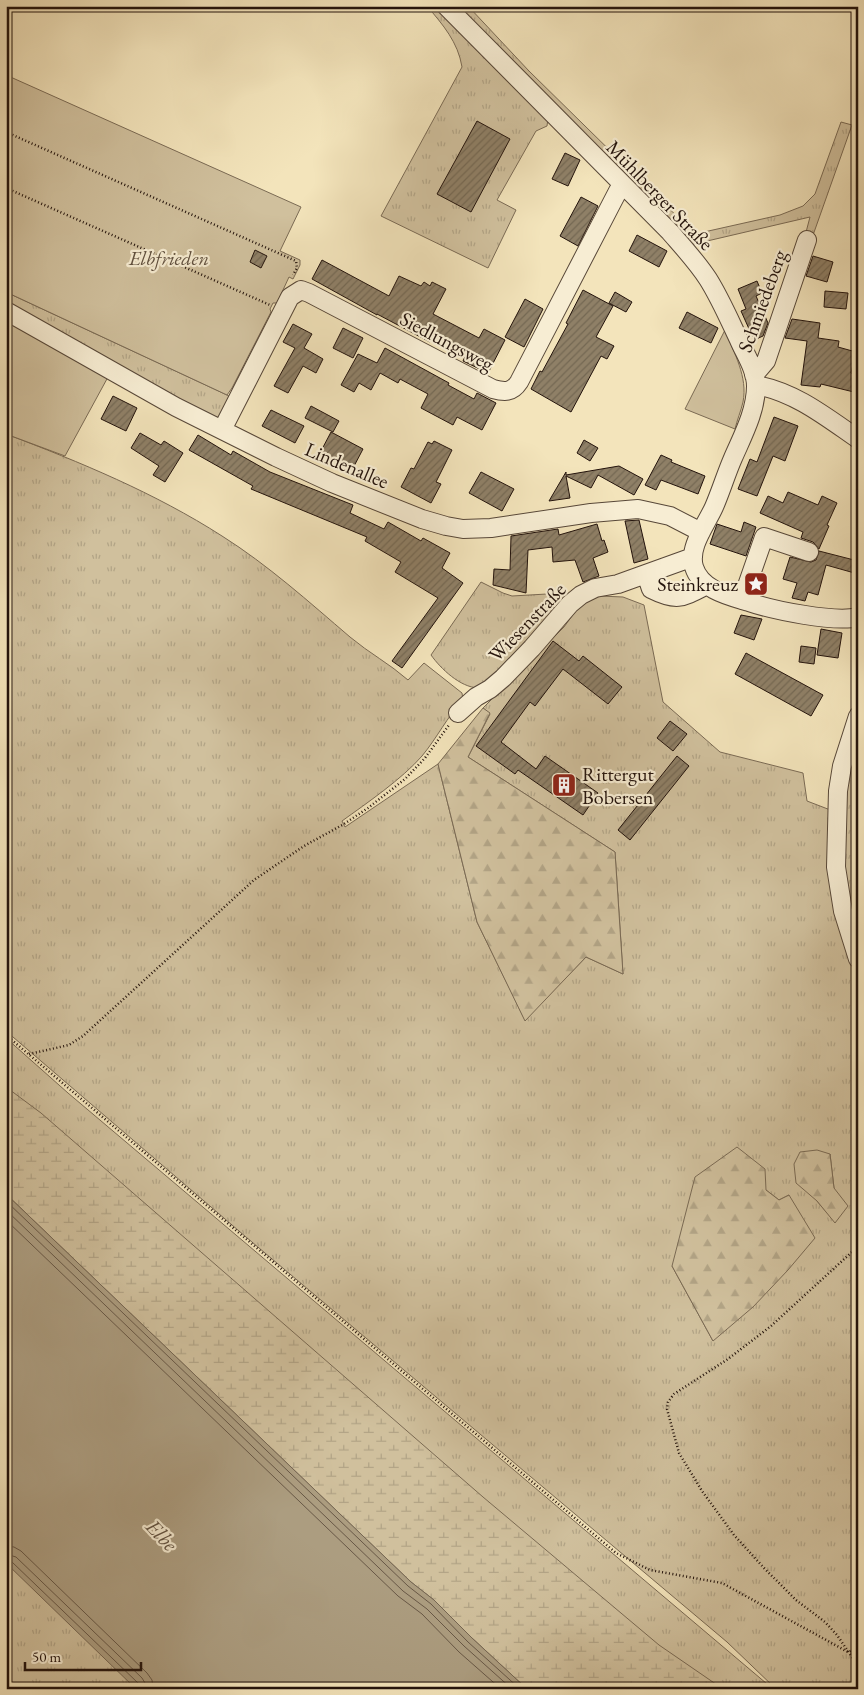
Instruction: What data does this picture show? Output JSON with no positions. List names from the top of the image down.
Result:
{
  "streets": {
    "street": [
      "Mühlberger Straße",
      "Schmiedeberg",
      "Siedlungsweg",
      "Lindenallee",
      "Wiesenstraße"
    ]
  },
  "crossings": [
    ["Mühlberger Straße", "Schmiedeberg"],
    ["Mühlberger Straße", "Siedlungsweg"]
  ],
  "water": ["Elbe"],
  "parks": ["Elbfrieden"],
  "places": {
    "place": ["Steinkreuz"],
    "building": ["Rittergut Bobersen"]
  },
  "scale_bar": "50 m"
}
